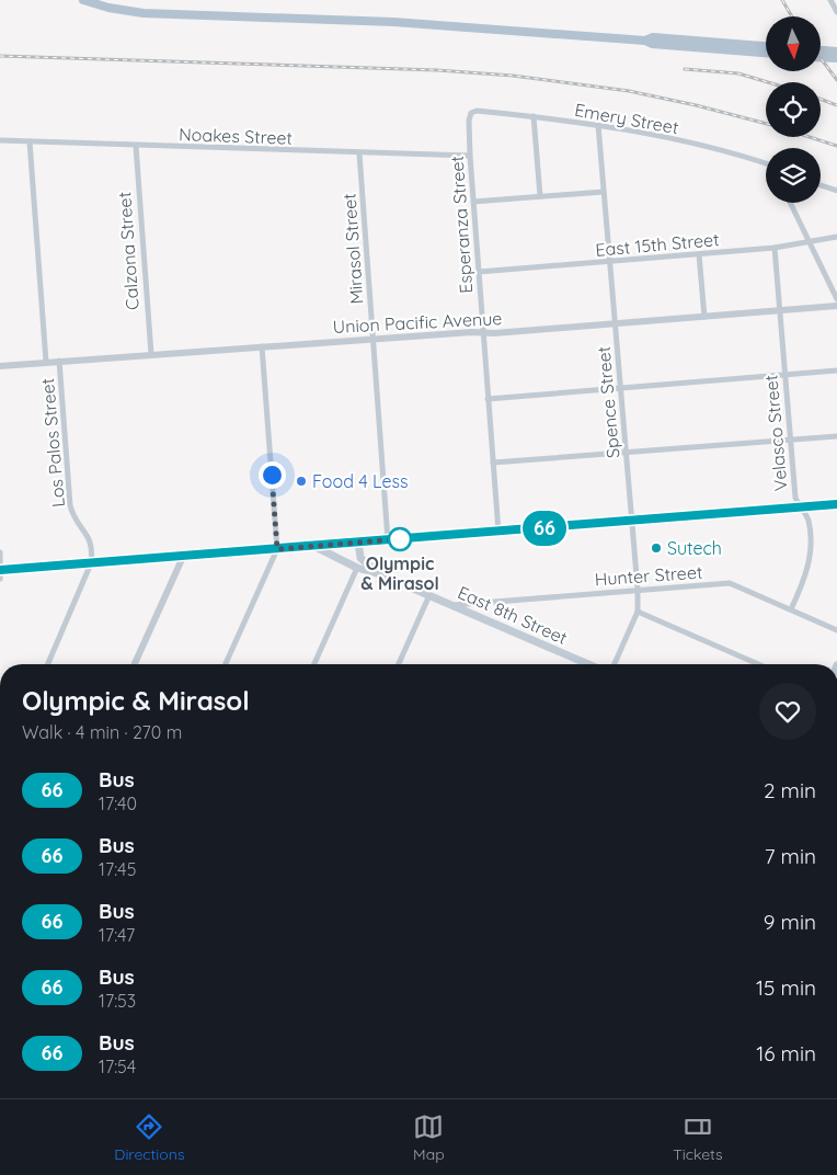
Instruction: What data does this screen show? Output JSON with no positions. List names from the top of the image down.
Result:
{
  "streets": {
    "main road": ["East 8th Street"],
    "street": [
      "Emery Street",
      "Noakes Street",
      "Esperanza Street",
      "East 15th Street",
      "Mirasol Street",
      "Calzona Street",
      "Union Pacific Avenue",
      "Spence Street",
      "Velasco Street",
      "Los Palos Street",
      "Hunter Street"
    ]
  },
  "crossings": [
    ["Emery Street", "Esperanza Street"],
    ["Emery Street", "Spence Street"],
    ["Noakes Street", "Esperanza Street"],
    ["Noakes Street", "Mirasol Street"],
    ["Noakes Street", "Calzona Street"],
    ["Noakes Street", "Los Palos Street"],
    ["Esperanza Street", "East 15th Street"],
    ["Esperanza Street", "Union Pacific Avenue"],
    ["East 15th Street", "Spence Street"],
    ["East 15th Street", "Velasco Street"],
    ["Mirasol Street", "Union Pacific Avenue"],
    ["Calzona Street", "Union Pacific Avenue"],
    ["Union Pacific Avenue", "Spence Street"],
    ["Union Pacific Avenue", "Velasco Street"],
    ["Union Pacific Avenue", "Los Palos Street"],
    ["Spence Street", "Hunter Street"],
    ["Velasco Street", "Hunter Street"],
    ["Hunter Street", "East 8th Street"]
  ],
  "places": ["Food 4 Less", "Olympic & Mirasol", "Sutech"],
  "lines": ["bus line 66"],
  "north": "bottom",
  "page": {
    "on_map": "66",
    "heading": ["Olympic & Mirasol", "Walk · 4 min · 270 m"],
    "list": [
      {
        "mark": "66",
        "name": "Bus",
        "note": "17:40",
        "value": "2 min"
      },
      {
        "mark": "66",
        "name": "Bus",
        "note": "17:45",
        "value": "7 min"
      },
      {
        "mark": "66",
        "name": "Bus",
        "note": "17:47",
        "value": "9 min"
      },
      {
        "mark": "66",
        "name": "Bus",
        "note": "17:53",
        "value": "15 min"
      },
      {
        "mark": "66",
        "name": "Bus",
        "note": "17:54",
        "value": "16 min"
      }
    ],
    "tabs": ["Directions", "Map", "Tickets"]
  }
}
